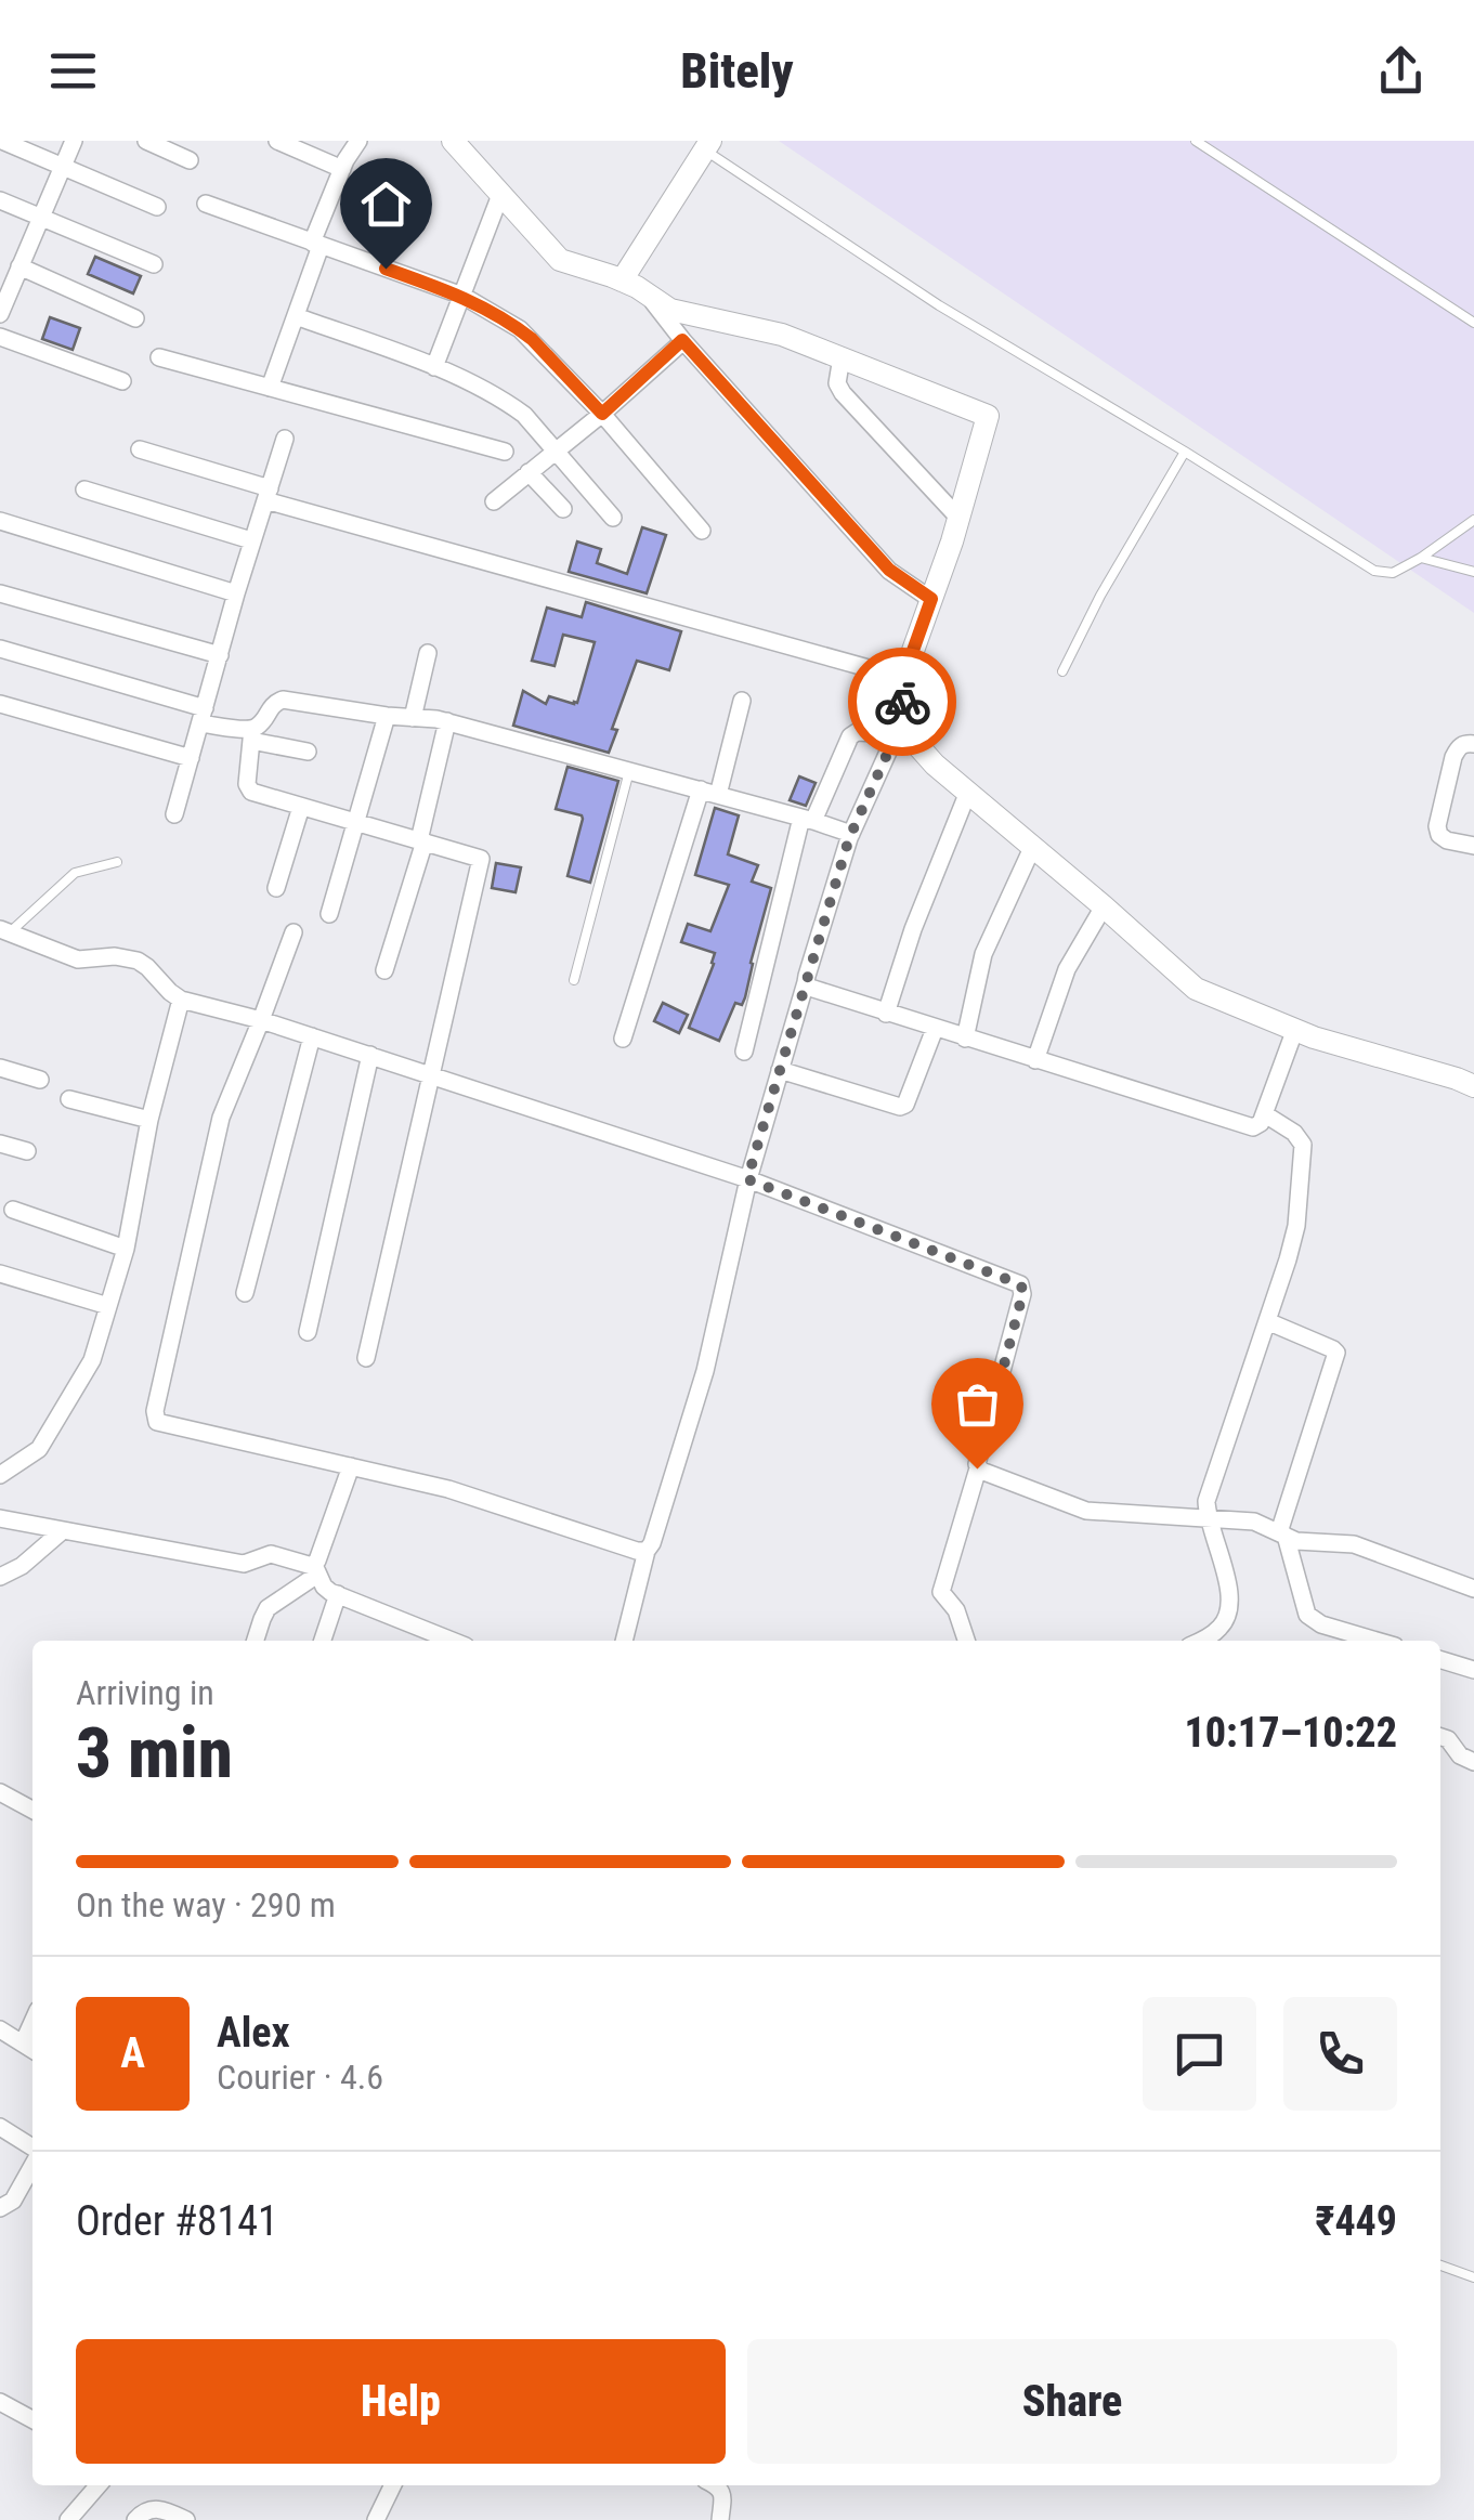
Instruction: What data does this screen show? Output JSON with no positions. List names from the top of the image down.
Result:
{
  "page": {
    "header": "Bitely",
    "heading": ["3 min", "Arriving in", "10:17–10:22"],
    "panel": [
      "Alex",
      "Courier · 4.6",
      "Order #8141",
      "₹449"
    ],
    "bar": "On the way · 290 m",
    "round": "A",
    "buttons": ["Help", "Share"]
  }
}
